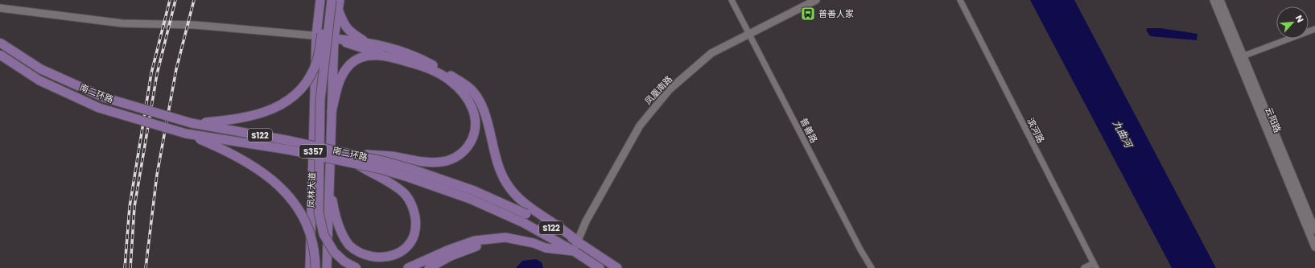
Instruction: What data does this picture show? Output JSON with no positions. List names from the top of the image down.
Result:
{
  "streets": {
    "main road": [
      "南二环路",
      "S122",
      "S357",
      "凤林大道"
    ],
    "street": [
      "凤凰南路",
      "云阳路",
      "普善路",
      "滨河路"
    ]
  },
  "crossings": [
    ["凤凰南路", "南二环路"],
    ["凤凰南路", "普善路"]
  ],
  "water": ["九曲河"],
  "places": {
    "bus stop": ["普善人家"]
  },
  "north": "top right"
}
